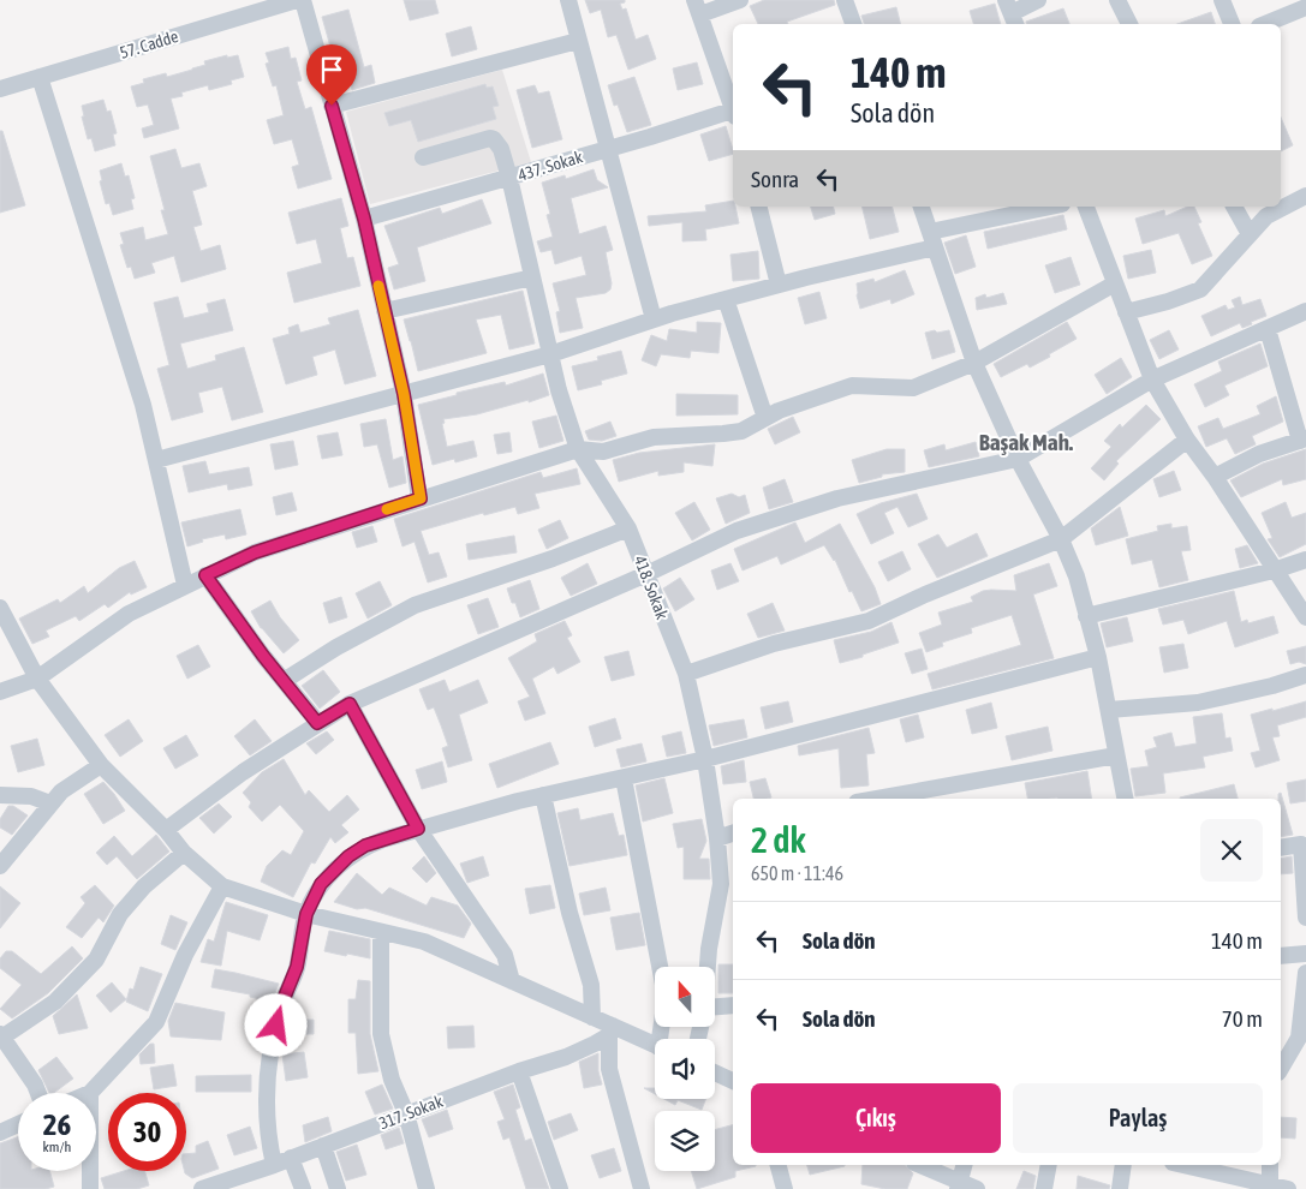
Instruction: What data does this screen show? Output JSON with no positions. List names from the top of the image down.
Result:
{
  "streets": {
    "street": [
      "57. Cadde",
      "437. Sokak",
      "418. Sokak",
      "317. Sokak"
    ]
  },
  "crossings": [
    ["437. Sokak", "418. Sokak"]
  ],
  "districts": ["Başak Mah."],
  "north": "top",
  "page": {
    "turn": ["140 m", "Sola dön"],
    "then": "Sonra",
    "heading": ["2 dk", "650 m · 11:46"],
    "list": [
      {
        "name": "Sola dön",
        "value": "140 m"
      },
      {
        "name": "Sola dön",
        "value": "70 m"
      }
    ],
    "buttons": ["Çıkış", "Paylaş"],
    "speed": "26 km/h",
    "limit": "30"
  }
}
